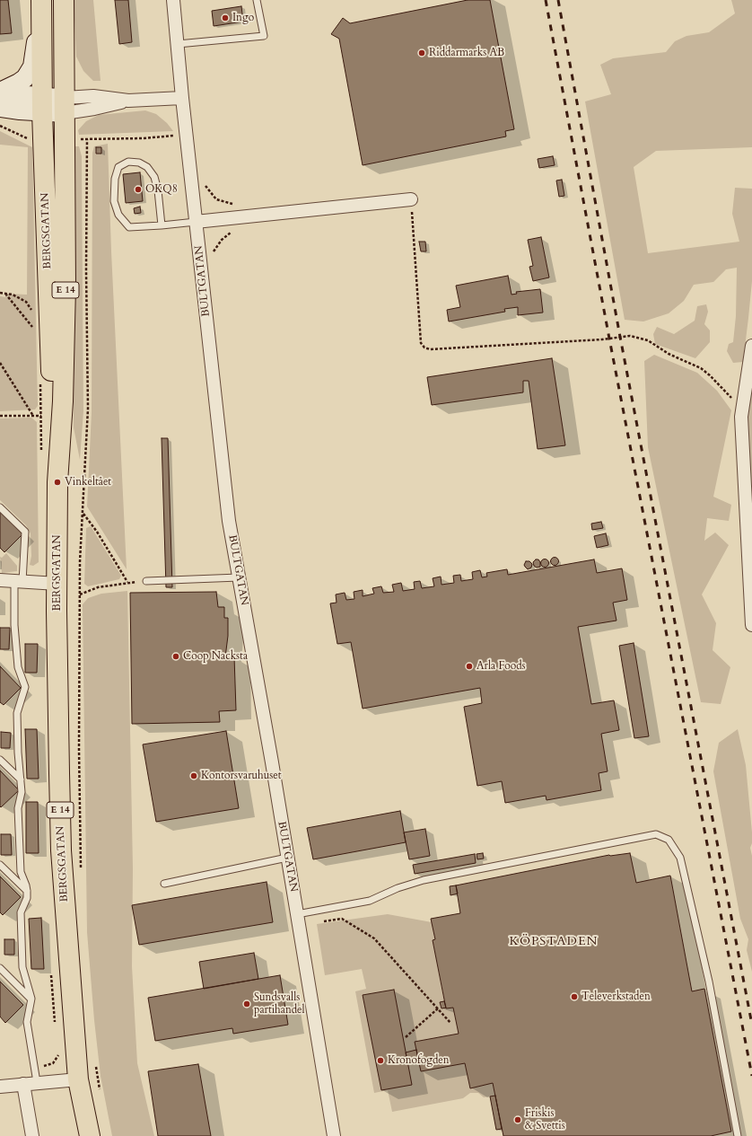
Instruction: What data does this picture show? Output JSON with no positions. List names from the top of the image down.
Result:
{
  "streets": {
    "highway": ["BERGSGATAN", "E 14"],
    "street": ["BULTGATAN"]
  },
  "districts": ["KÖPSTADEN"],
  "places": [
    "Ingo",
    "Riddarmarks AB",
    "OKQ8",
    "Vinkeltået",
    "Coop Nacksta",
    "Arla Foods",
    "Kontorsvaruhuset",
    "Televerkstaden",
    "Sundsvalls partihandel",
    "Kronofogden",
    "Friskis & Svettis"
  ]
}
